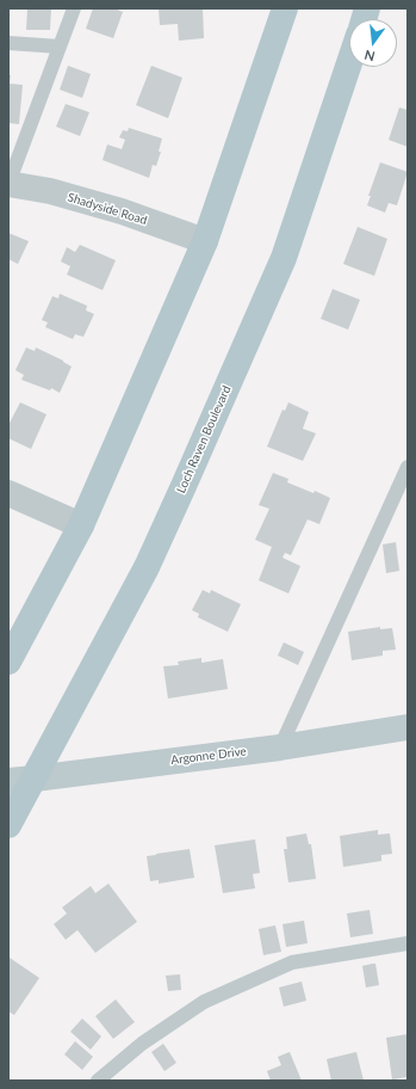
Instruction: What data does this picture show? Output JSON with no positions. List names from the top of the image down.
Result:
{
  "streets": {
    "main road": ["Loch Raven Boulevard", "Argonne Drive"],
    "street": ["Shadyside Road"]
  },
  "crossings": [
    ["Loch Raven Boulevard", "Argonne Drive"]
  ],
  "north": "bottom"
}
